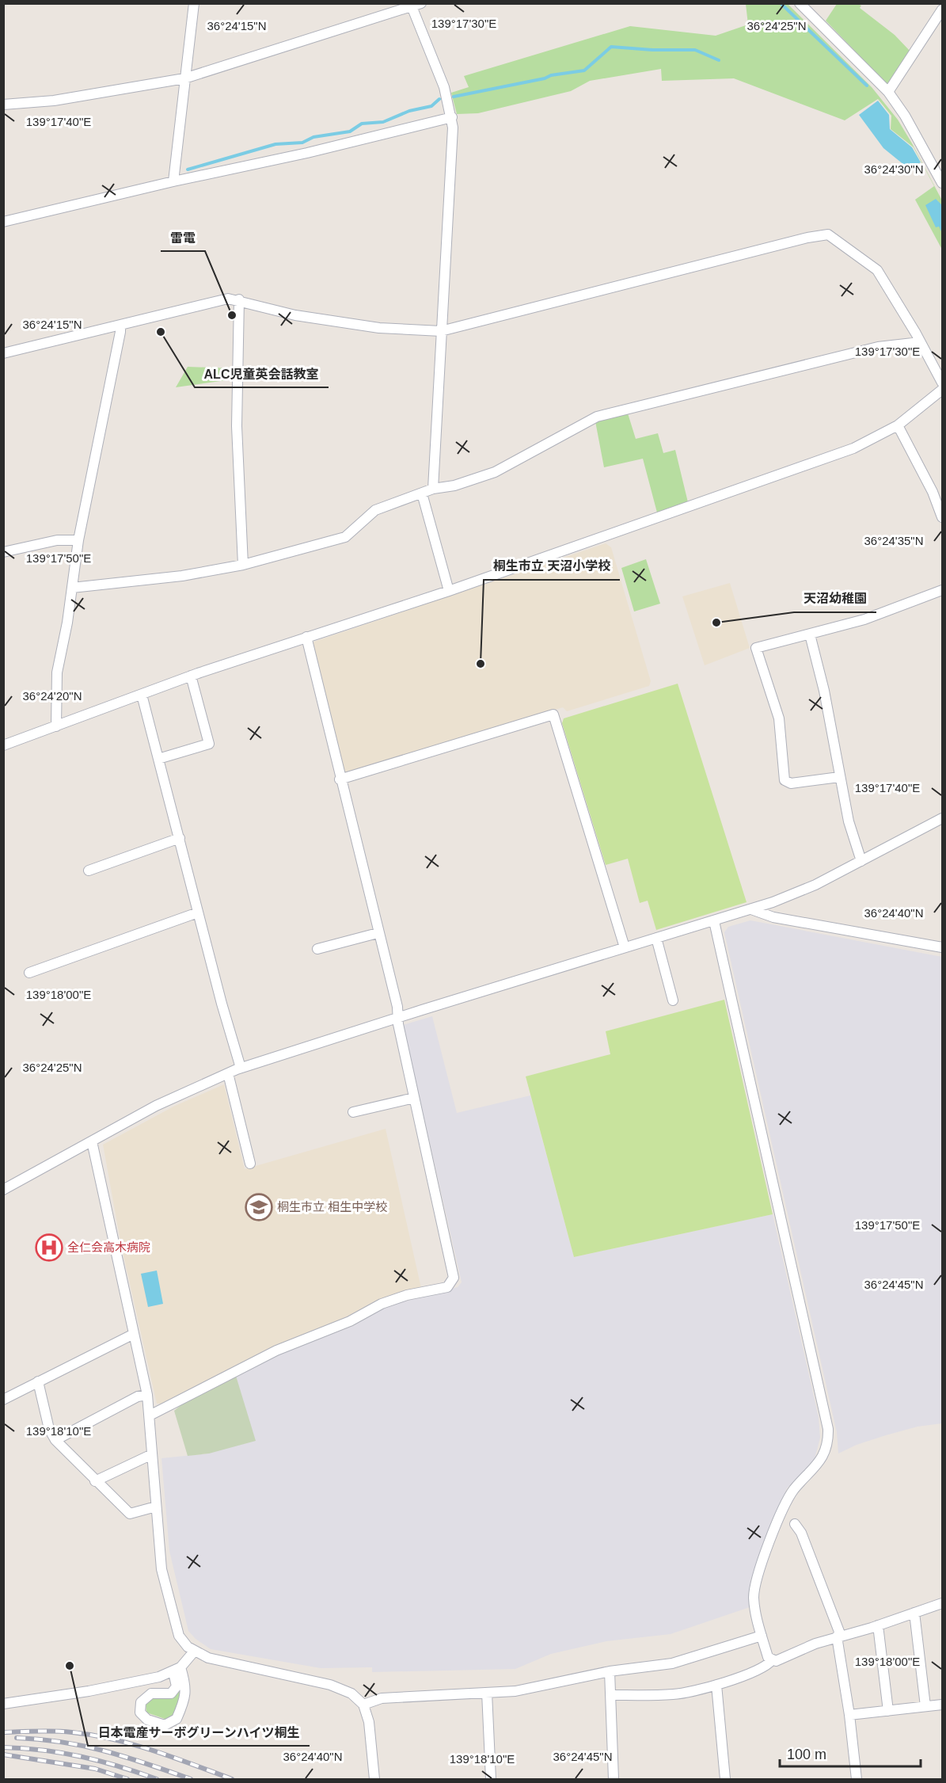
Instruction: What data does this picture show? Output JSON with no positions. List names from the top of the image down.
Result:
{
  "places": {
    "other": [
      "雷電",
      "ALC児童英会話教室",
      "天沼幼稚園",
      "桐生市立 天沼小学校",
      "日本電産サーボグリーンハイツ桐生"
    ],
    "school or university": ["桐生市立 相生中学校"],
    "hospital": ["全仁会高木病院"]
  },
  "scale_bar": "100 m",
  "coordinates": [
    "139°17'30\"E",
    "36°24'15\"N",
    "36°24'25\"N",
    "139°17'40\"E",
    "36°24'30\"N",
    "36°24'35\"N",
    "139°17'50\"E",
    "36°24'20\"N",
    "36°24'40\"N",
    "139°18'00\"E",
    "36°24'45\"N",
    "139°18'10\"E"
  ]
}
